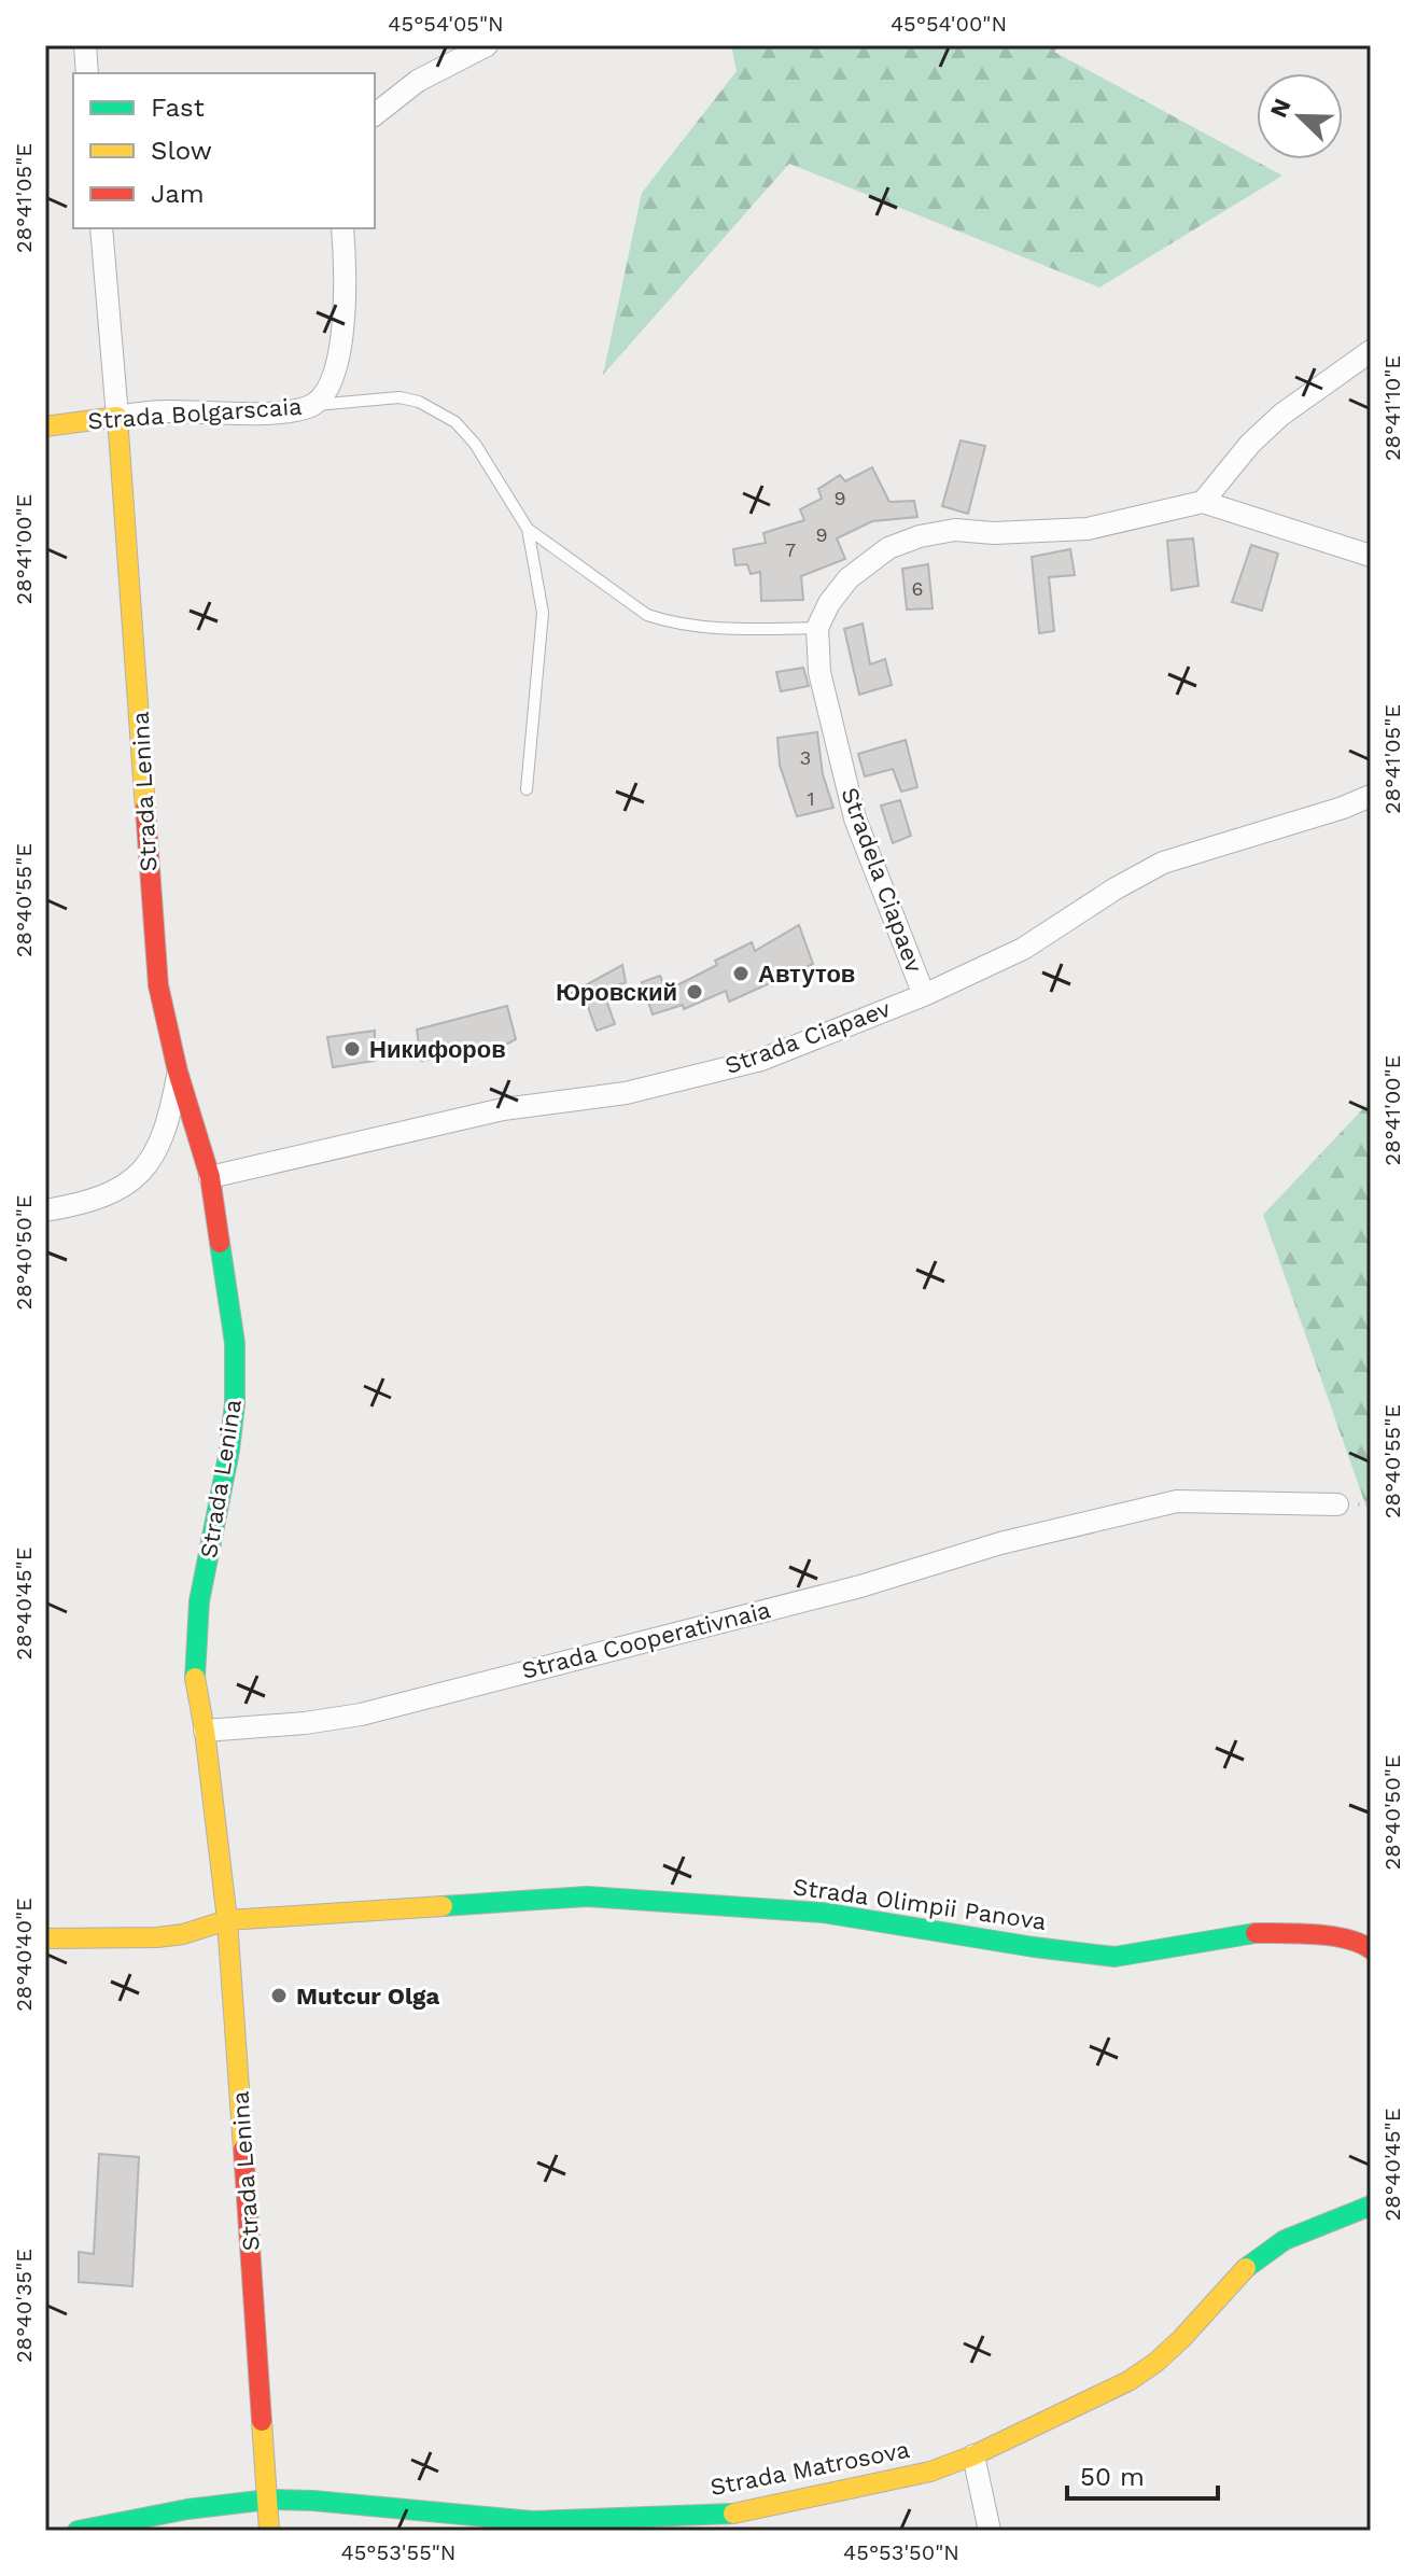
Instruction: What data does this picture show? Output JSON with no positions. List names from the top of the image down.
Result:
{
  "streets": {
    "street": [
      "Strada Bolgarscaia",
      "Strada Lenina",
      "Stradela Ciapaev",
      "Strada Ciapaev",
      "Strada Cooperativnaia",
      "Strada Olimpii Panova",
      "Strada Matrosova"
    ]
  },
  "crossings": [
    ["Strada Bolgarscaia", "Strada Lenina"],
    ["Strada Lenina", "Strada Ciapaev"],
    ["Strada Lenina", "Strada Cooperativnaia"],
    ["Strada Lenina", "Strada Olimpii Panova"],
    ["Strada Lenina", "Strada Matrosova"],
    ["Stradela Ciapaev", "Strada Ciapaev"]
  ],
  "places": [
    "Автутов",
    "Юровский",
    "Никифоров",
    "Mutcur Olga"
  ],
  "house_numbers": [
    "9",
    "9",
    "7",
    "6",
    "3",
    "1"
  ],
  "legend": ["Fast", "Slow", "Jam"],
  "scale_bar": "50 m",
  "north": "top left",
  "coordinates": [
    "45°54'05\"N",
    "45°54'00\"N",
    "28°41'05\"E",
    "28°41'10\"E",
    "28°41'00\"E",
    "28°40'55\"E",
    "28°40'50\"E",
    "28°40'45\"E",
    "28°40'40\"E",
    "28°40'35\"E",
    "45°53'55\"N",
    "45°53'50\"N"
  ]
}
